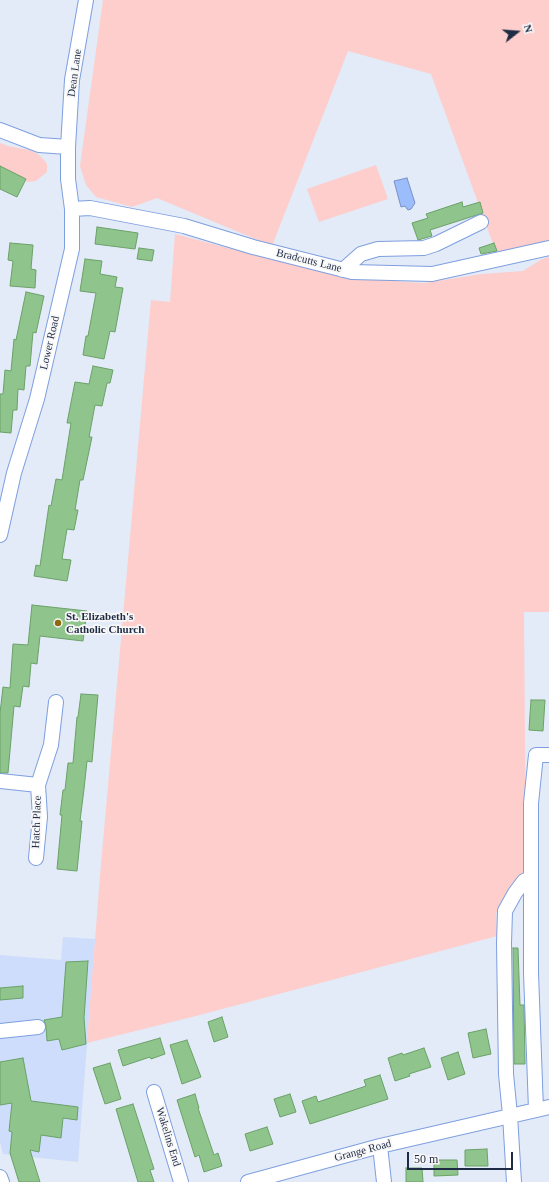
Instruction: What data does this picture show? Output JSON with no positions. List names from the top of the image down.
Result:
{
  "streets": {
    "street": [
      "Dean Lane",
      "Bradcutts Lane",
      "Lower Road",
      "Hatch Place",
      "Wakelins End",
      "Grange Road"
    ]
  },
  "crossings": [
    ["Dean Lane", "Lower Road"],
    ["Bradcutts Lane", "Lower Road"]
  ],
  "places": ["St. Elizabeth's Catholic Church"],
  "scale_bar": "50 m",
  "north": "right"
}
